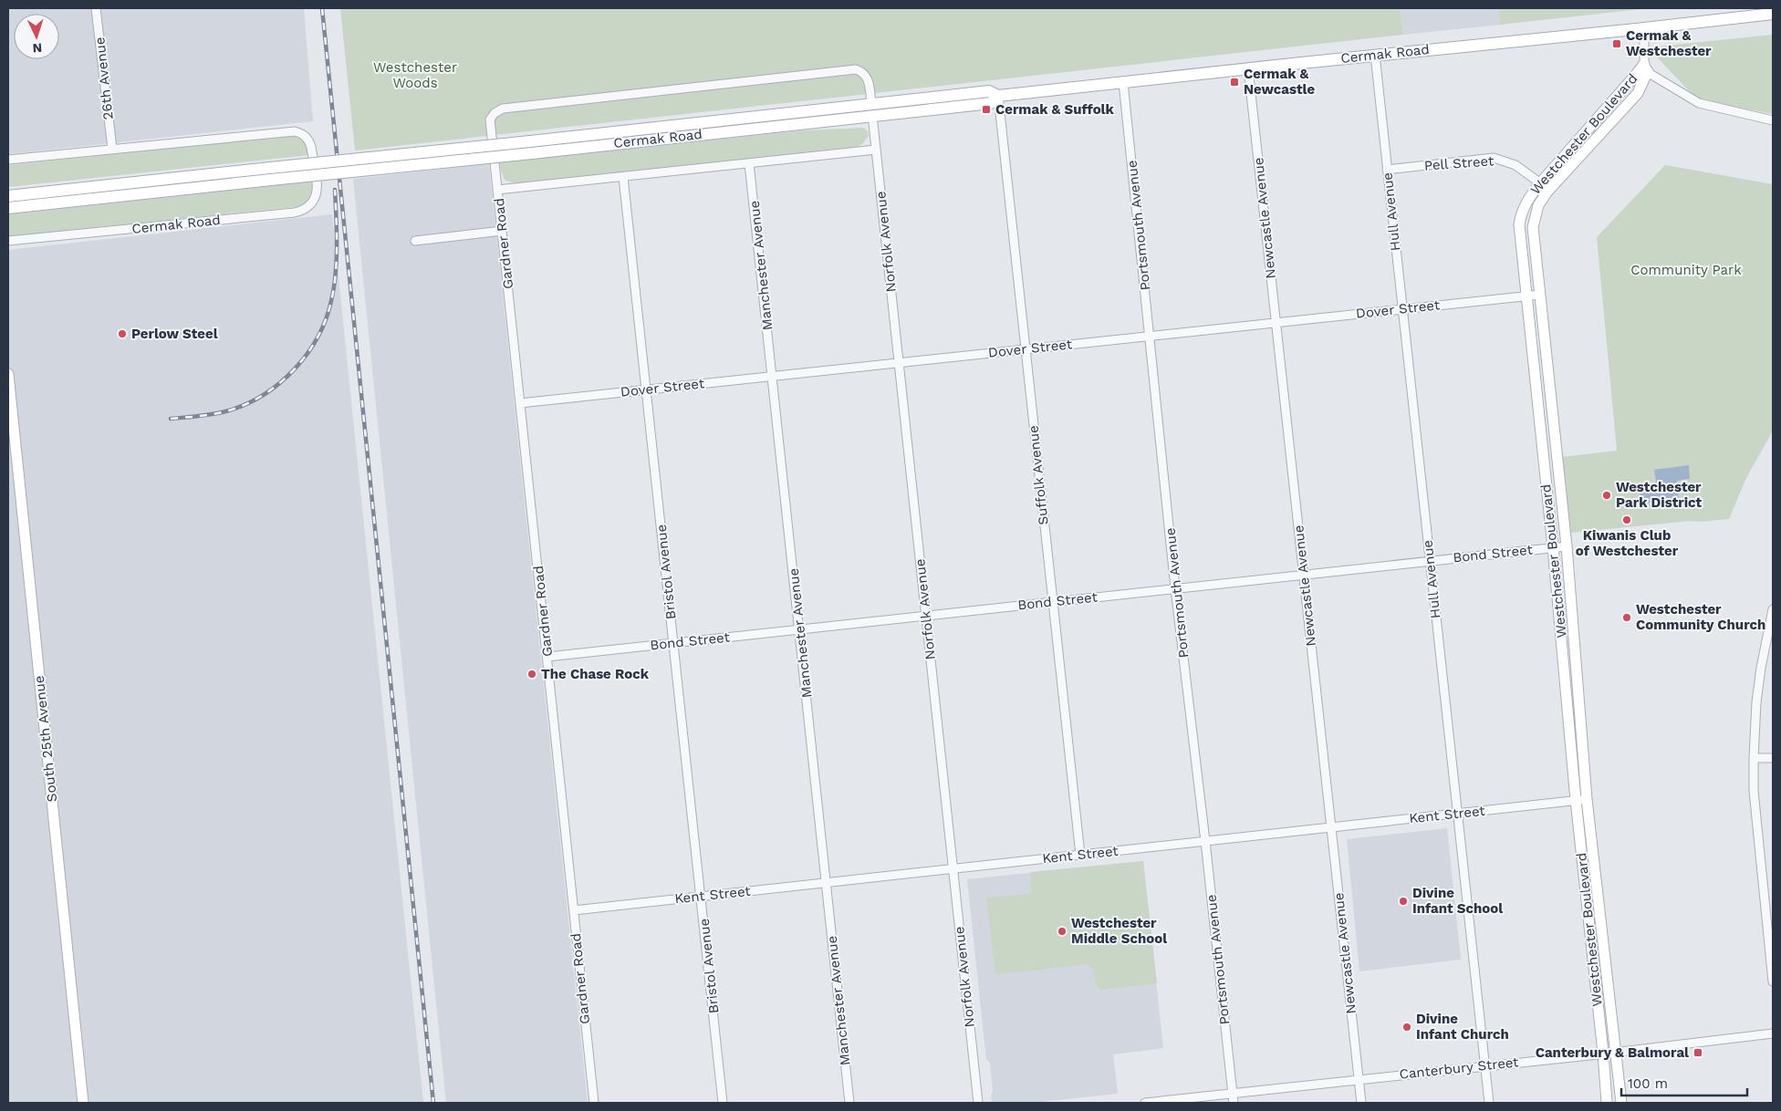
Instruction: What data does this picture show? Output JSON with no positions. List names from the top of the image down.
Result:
{
  "streets": {
    "main road": ["Cermak Road"],
    "street": [
      "26th Avenue",
      "Westchester Boulevard",
      "Pell Street",
      "Hull Avenue",
      "Newcastle Avenue",
      "Portsmouth Avenue",
      "Norfolk Avenue",
      "Gardner Road",
      "Manchester Avenue",
      "Dover Street",
      "Suffolk Avenue",
      "Bond Street",
      "Bristol Avenue",
      "South 25th Avenue",
      "Kent Street",
      "Canterbury Street"
    ]
  },
  "crossings": [
    ["Cermak Road", "26th Avenue"],
    ["Cermak Road", "Hull Avenue"],
    ["Cermak Road", "Newcastle Avenue"],
    ["Cermak Road", "Portsmouth Avenue"],
    ["Cermak Road", "Norfolk Avenue"],
    ["Cermak Road", "Gardner Road"],
    ["Cermak Road", "Suffolk Avenue"],
    ["Westchester Boulevard", "Pell Street"],
    ["Westchester Boulevard", "Dover Street"],
    ["Westchester Boulevard", "Bond Street"],
    ["Westchester Boulevard", "Kent Street"],
    ["Westchester Boulevard", "Canterbury Street"],
    ["Pell Street", "Hull Avenue"],
    ["Hull Avenue", "Dover Street"],
    ["Hull Avenue", "Bond Street"],
    ["Hull Avenue", "Kent Street"],
    ["Hull Avenue", "Canterbury Street"],
    ["Newcastle Avenue", "Dover Street"],
    ["Newcastle Avenue", "Bond Street"],
    ["Newcastle Avenue", "Kent Street"],
    ["Newcastle Avenue", "Canterbury Street"],
    ["Portsmouth Avenue", "Dover Street"],
    ["Portsmouth Avenue", "Bond Street"],
    ["Portsmouth Avenue", "Kent Street"],
    ["Portsmouth Avenue", "Canterbury Street"],
    ["Norfolk Avenue", "Gardner Road"],
    ["Norfolk Avenue", "Dover Street"],
    ["Norfolk Avenue", "Bond Street"],
    ["Norfolk Avenue", "Kent Street"],
    ["Gardner Road", "Dover Street"],
    ["Gardner Road", "Bond Street"],
    ["Gardner Road", "Kent Street"],
    ["Manchester Avenue", "Dover Street"],
    ["Manchester Avenue", "Bond Street"],
    ["Manchester Avenue", "Kent Street"],
    ["Dover Street", "Suffolk Avenue"],
    ["Dover Street", "Bristol Avenue"],
    ["Suffolk Avenue", "Bond Street"],
    ["Suffolk Avenue", "Kent Street"],
    ["Bond Street", "Bristol Avenue"],
    ["Bristol Avenue", "Kent Street"]
  ],
  "parks": ["Westchester Woods", "Community Park"],
  "places": {
    "transit": [
      "Cermak & Westchester",
      "Cermak & Newcastle",
      "Cermak & Suffolk",
      "Canterbury & Balmoral"
    ],
    "other": [
      "Perlow Steel",
      "Westchester Park District",
      "Kiwanis Club of Westchester",
      "Westchester Community Church",
      "The Chase Rock",
      "Divine Infant School",
      "Westchester Middle School",
      "Divine Infant Church"
    ]
  },
  "scale_bar": "100 m",
  "north": "bottom"
}
